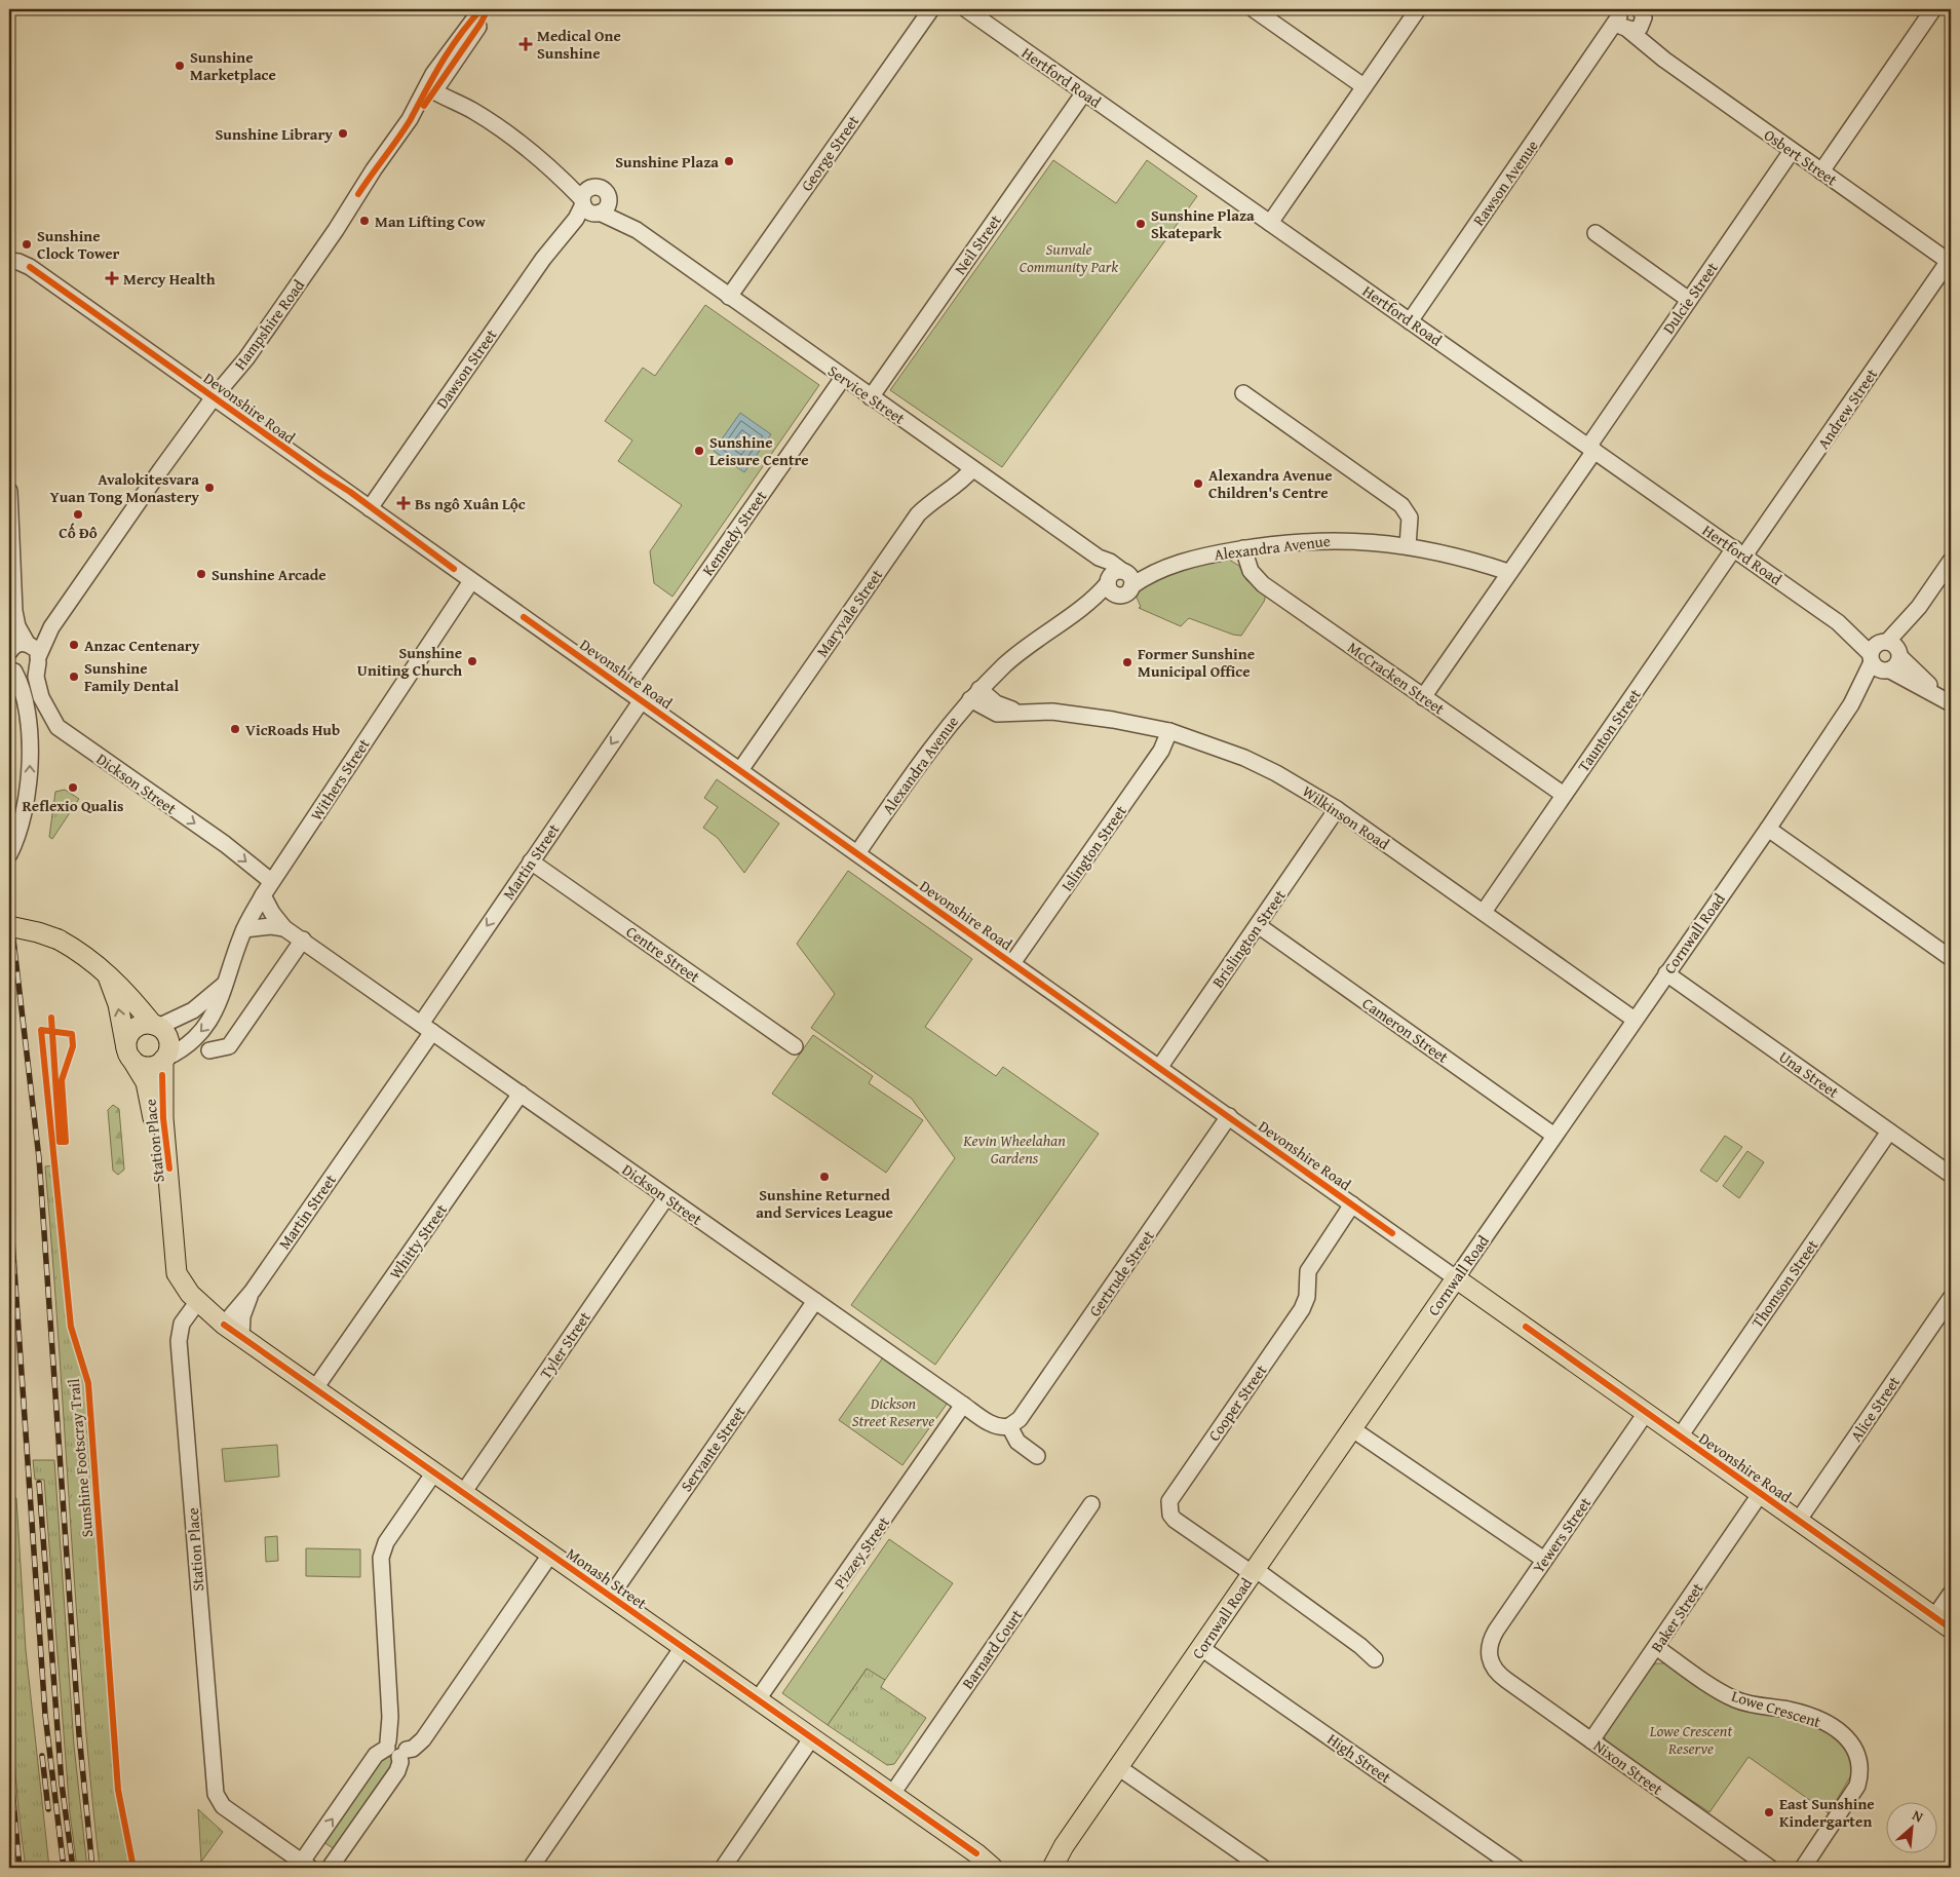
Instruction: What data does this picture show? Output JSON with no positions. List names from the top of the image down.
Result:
{
  "streets": {
    "main road": [
      "Devonshire Road",
      "Cornwall Road",
      "Station Place",
      "Monash Street"
    ],
    "street": [
      "Hertford Road",
      "George Street",
      "Osbert Street",
      "Rawson Avenue",
      "Neil Street",
      "Dulcie Street",
      "Hampshire Road",
      "Dawson Street",
      "Service Street",
      "Andrew Street",
      "Kennedy Street",
      "Alexandra Avenue",
      "Maryvale Street",
      "McCracken Street",
      "Taunton Street",
      "Withers Street",
      "Dickson Street",
      "Wilkinson Road",
      "Islington Street",
      "Martin Street",
      "Brislington Street",
      "Centre Street",
      "Cameron Street",
      "Una Street",
      "Whitty Street",
      "Gertrude Street",
      "Thomson Street",
      "Tyler Street",
      "Cooper Street",
      "Alice Street",
      "Servante Street",
      "Yewers Street",
      "Pizzey Street",
      "Baker Street",
      "Barnard Court",
      "Lowe Crescent",
      "High Street",
      "Nixon Street"
    ],
    "cycle path": ["Sunshine Footscray Trail"]
  },
  "crossings": [
    ["Hertford Road", "Rawson Avenue"],
    ["Hertford Road", "Neil Street"],
    ["Hertford Road", "Dulcie Street"],
    ["Hertford Road", "Andrew Street"],
    ["Hertford Road", "Taunton Street"],
    ["Hertford Road", "Cornwall Road"],
    ["George Street", "Service Street"],
    ["Osbert Street", "Rawson Avenue"],
    ["Osbert Street", "Dulcie Street"],
    ["Osbert Street", "Andrew Street"],
    ["Neil Street", "Service Street"],
    ["Dulcie Street", "Alexandra Avenue"],
    ["Dulcie Street", "McCracken Street"],
    ["Hampshire Road", "Service Street"],
    ["Hampshire Road", "Devonshire Road"],
    ["Hampshire Road", "Dickson Street"],
    ["Dawson Street", "Service Street"],
    ["Dawson Street", "Devonshire Road"],
    ["Service Street", "Kennedy Street"],
    ["Service Street", "Alexandra Avenue"],
    ["Service Street", "Maryvale Street"],
    ["Devonshire Road", "Kennedy Street"],
    ["Devonshire Road", "Alexandra Avenue"],
    ["Devonshire Road", "Maryvale Street"],
    ["Devonshire Road", "Withers Street"],
    ["Devonshire Road", "Islington Street"],
    ["Devonshire Road", "Martin Street"],
    ["Devonshire Road", "Cornwall Road"],
    ["Devonshire Road", "Brislington Street"],
    ["Devonshire Road", "Gertrude Street"],
    ["Devonshire Road", "Thomson Street"],
    ["Devonshire Road", "Cooper Street"],
    ["Devonshire Road", "Alice Street"],
    ["Devonshire Road", "Yewers Street"],
    ["Devonshire Road", "Baker Street"],
    ["Andrew Street", "Taunton Street"],
    ["Alexandra Avenue", "McCracken Street"],
    ["Alexandra Avenue", "Wilkinson Road"],
    ["McCracken Street", "Taunton Street"],
    ["Taunton Street", "Wilkinson Road"],
    ["Withers Street", "Dickson Street"],
    ["Withers Street", "Station Place"],
    ["Dickson Street", "Martin Street"],
    ["Dickson Street", "Whitty Street"],
    ["Dickson Street", "Gertrude Street"],
    ["Dickson Street", "Tyler Street"],
    ["Dickson Street", "Servante Street"],
    ["Dickson Street", "Pizzey Street"],
    ["Wilkinson Road", "Islington Street"],
    ["Wilkinson Road", "Cornwall Road"],
    ["Wilkinson Road", "Brislington Street"],
    ["Martin Street", "Centre Street"],
    ["Martin Street", "Monash Street"],
    ["Cornwall Road", "Cameron Street"],
    ["Cornwall Road", "Una Street"],
    ["Cornwall Road", "Cooper Street"],
    ["Cornwall Road", "High Street"],
    ["Brislington Street", "Cameron Street"],
    ["Una Street", "Thomson Street"],
    ["Station Place", "Monash Street"],
    ["Whitty Street", "Monash Street"],
    ["Tyler Street", "Monash Street"],
    ["Servante Street", "Monash Street"],
    ["Yewers Street", "Nixon Street"],
    ["Pizzey Street", "Monash Street"],
    ["Monash Street", "Barnard Court"],
    ["Baker Street", "Lowe Crescent"],
    ["Baker Street", "Nixon Street"]
  ],
  "one_way": ["Martin Street"],
  "parks": [
    "Sunvale Community Park",
    "Kevin Wheelahan Gardens",
    "Dickson Street Reserve",
    "Lowe Crescent Reserve"
  ],
  "places": {
    "health": ["Medical One Sunshine", "Mercy Health", "Bs ngô Xuân Lộc"],
    "other": [
      "Sunshine Marketplace",
      "Sunshine Library",
      "Sunshine Plaza",
      "Man Lifting Cow",
      "Sunshine Plaza Skatepark",
      "Sunshine Clock Tower",
      "Sunshine Leisure Centre",
      "Alexandra Avenue Children's Centre",
      "Avalokitesvara Yuan Tong Monastery",
      "Cố Đô",
      "Sunshine Arcade",
      "Anzac Centenary",
      "Sunshine Uniting Church",
      "Former Sunshine Municipal Office",
      "Sunshine Family Dental",
      "VicRoads Hub",
      "Reflexio Qualis",
      "Sunshine Returned and Services League",
      "East Sunshine Kindergarten"
    ]
  },
  "north": "top right"
}
